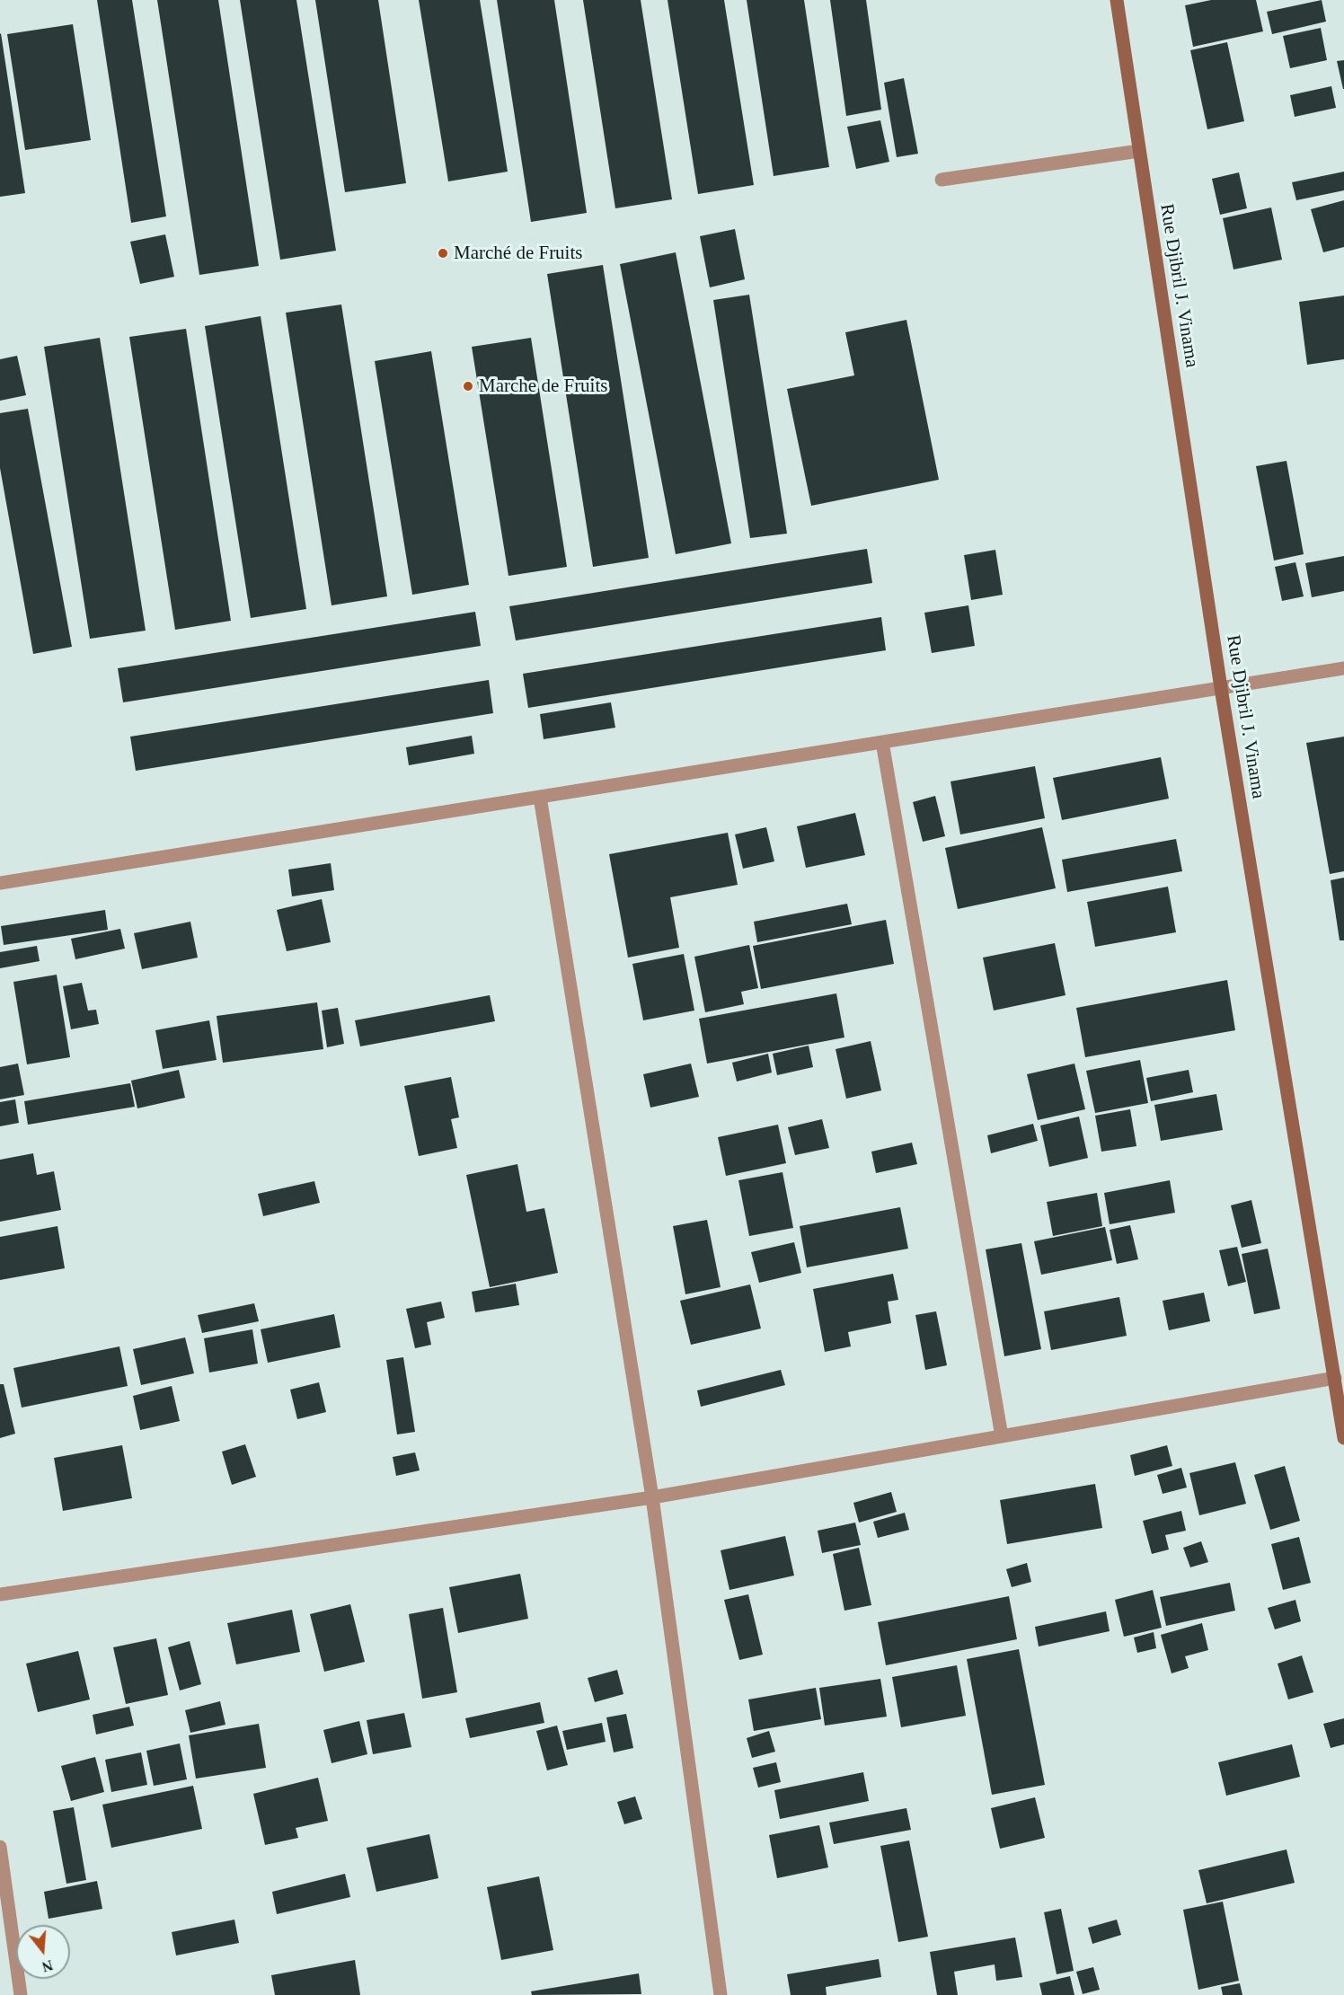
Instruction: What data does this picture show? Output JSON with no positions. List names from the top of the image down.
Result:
{
  "streets": {
    "street": ["Rue Djibril J. Vinama"]
  },
  "places": ["Marché de Fruits", "Marche de Fruits"],
  "north": "bottom"
}
